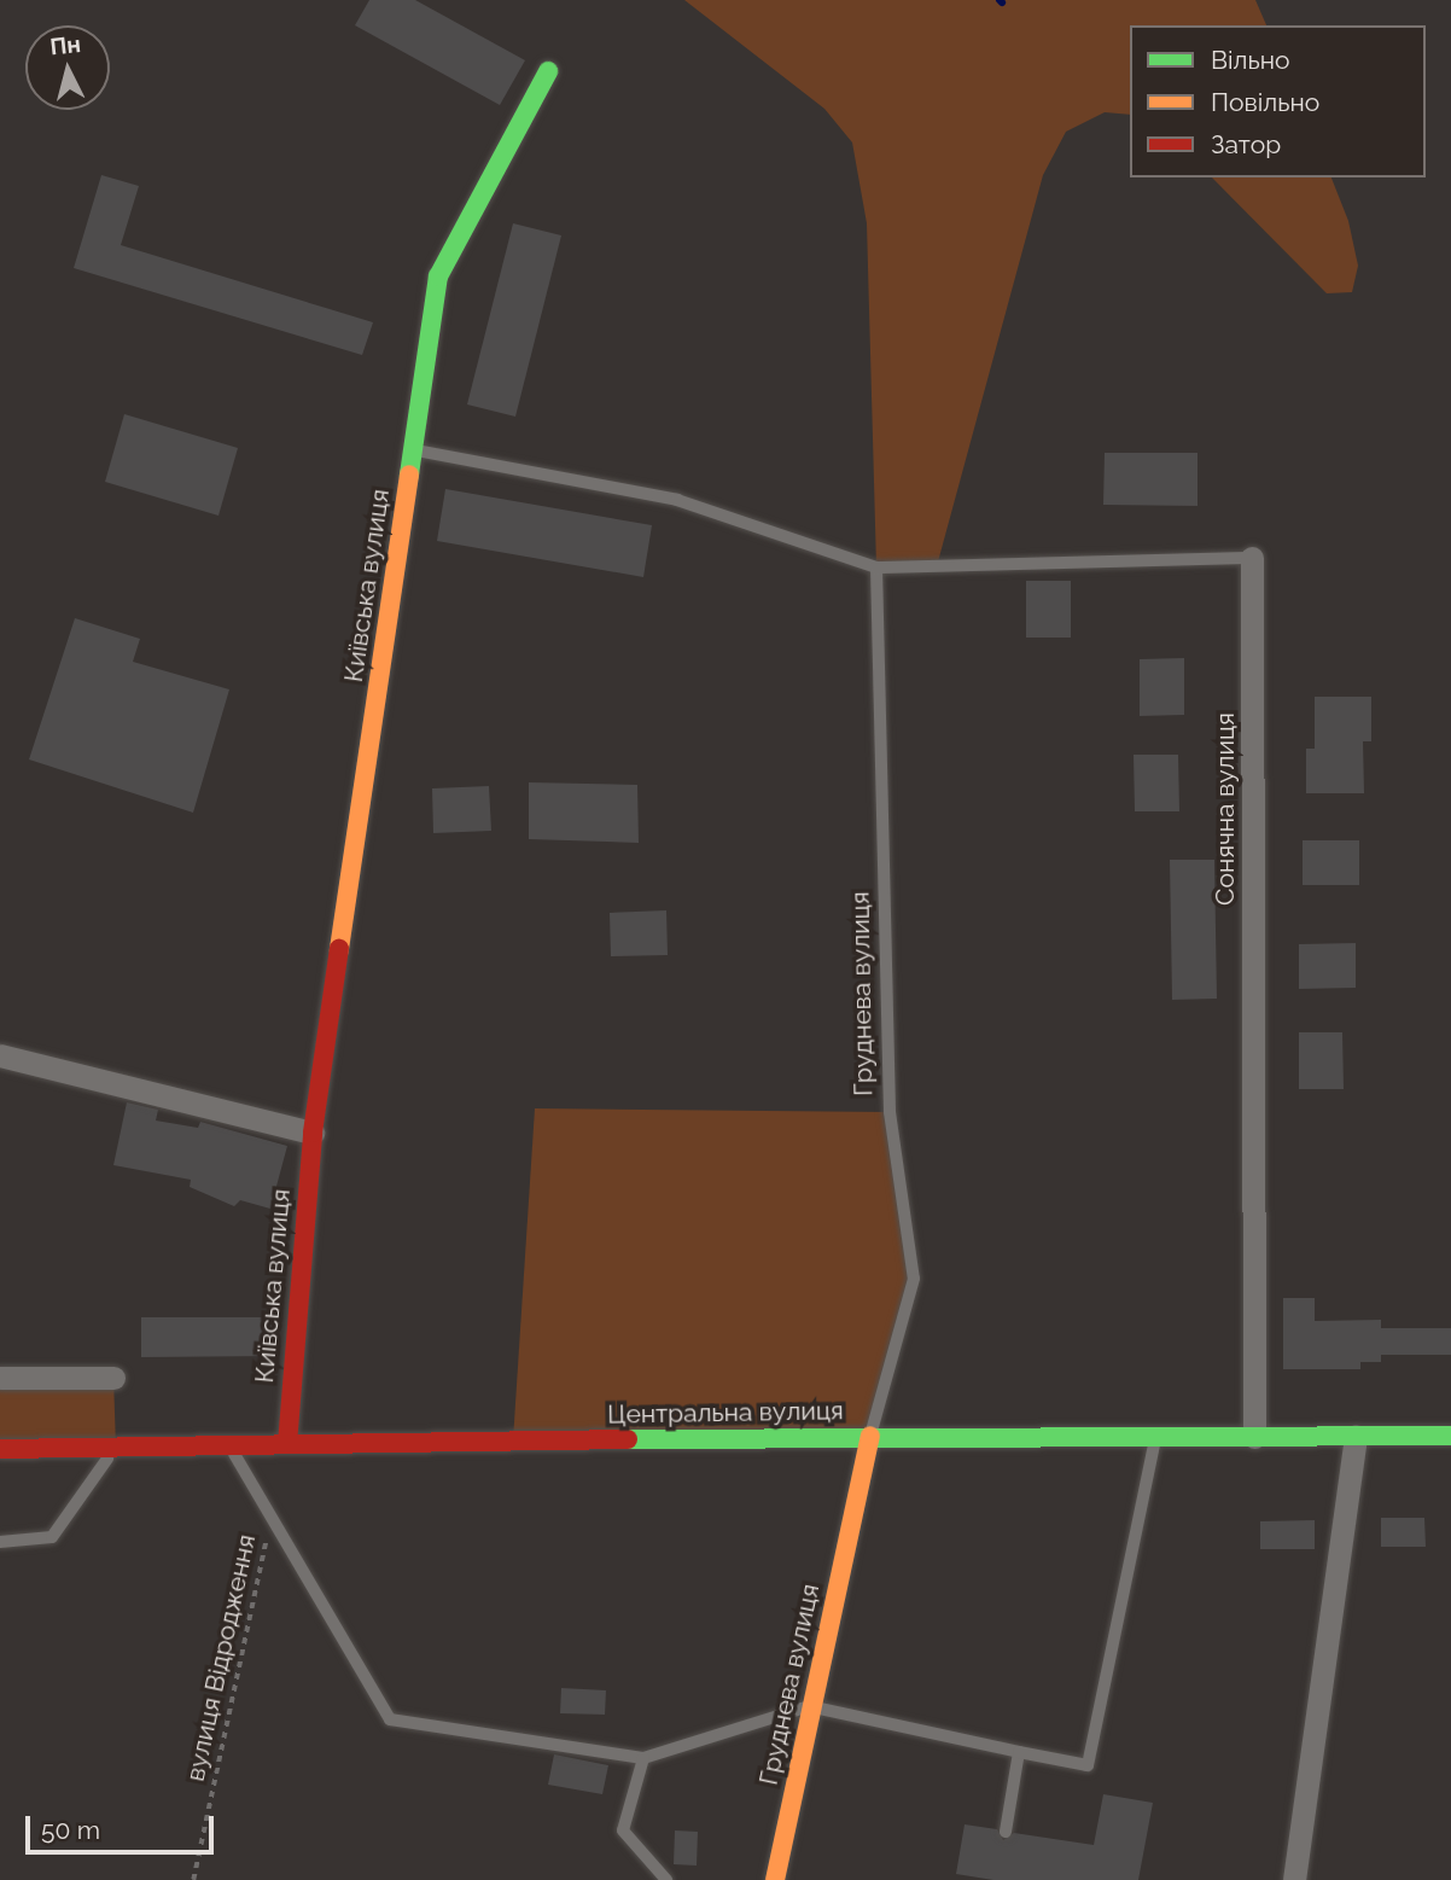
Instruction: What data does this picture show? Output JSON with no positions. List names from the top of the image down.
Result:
{
  "streets": {
    "main road": ["Київська вулиця", "Груднева вулиця", "Центральна вулиця"],
    "street": ["Сонячна вулиця"],
    "path": ["вулиця Відродження"]
  },
  "crossings": [
    ["Київська вулиця", "Центральна вулиця"],
    ["Сонячна вулиця", "Груднева вулиця"],
    ["Сонячна вулиця", "Центральна вулиця"],
    ["Груднева вулиця", "Центральна вулиця"]
  ],
  "legend": ["Вільно", "Повільно", "Затор"],
  "scale_bar": "50 m",
  "north": "top"
}
